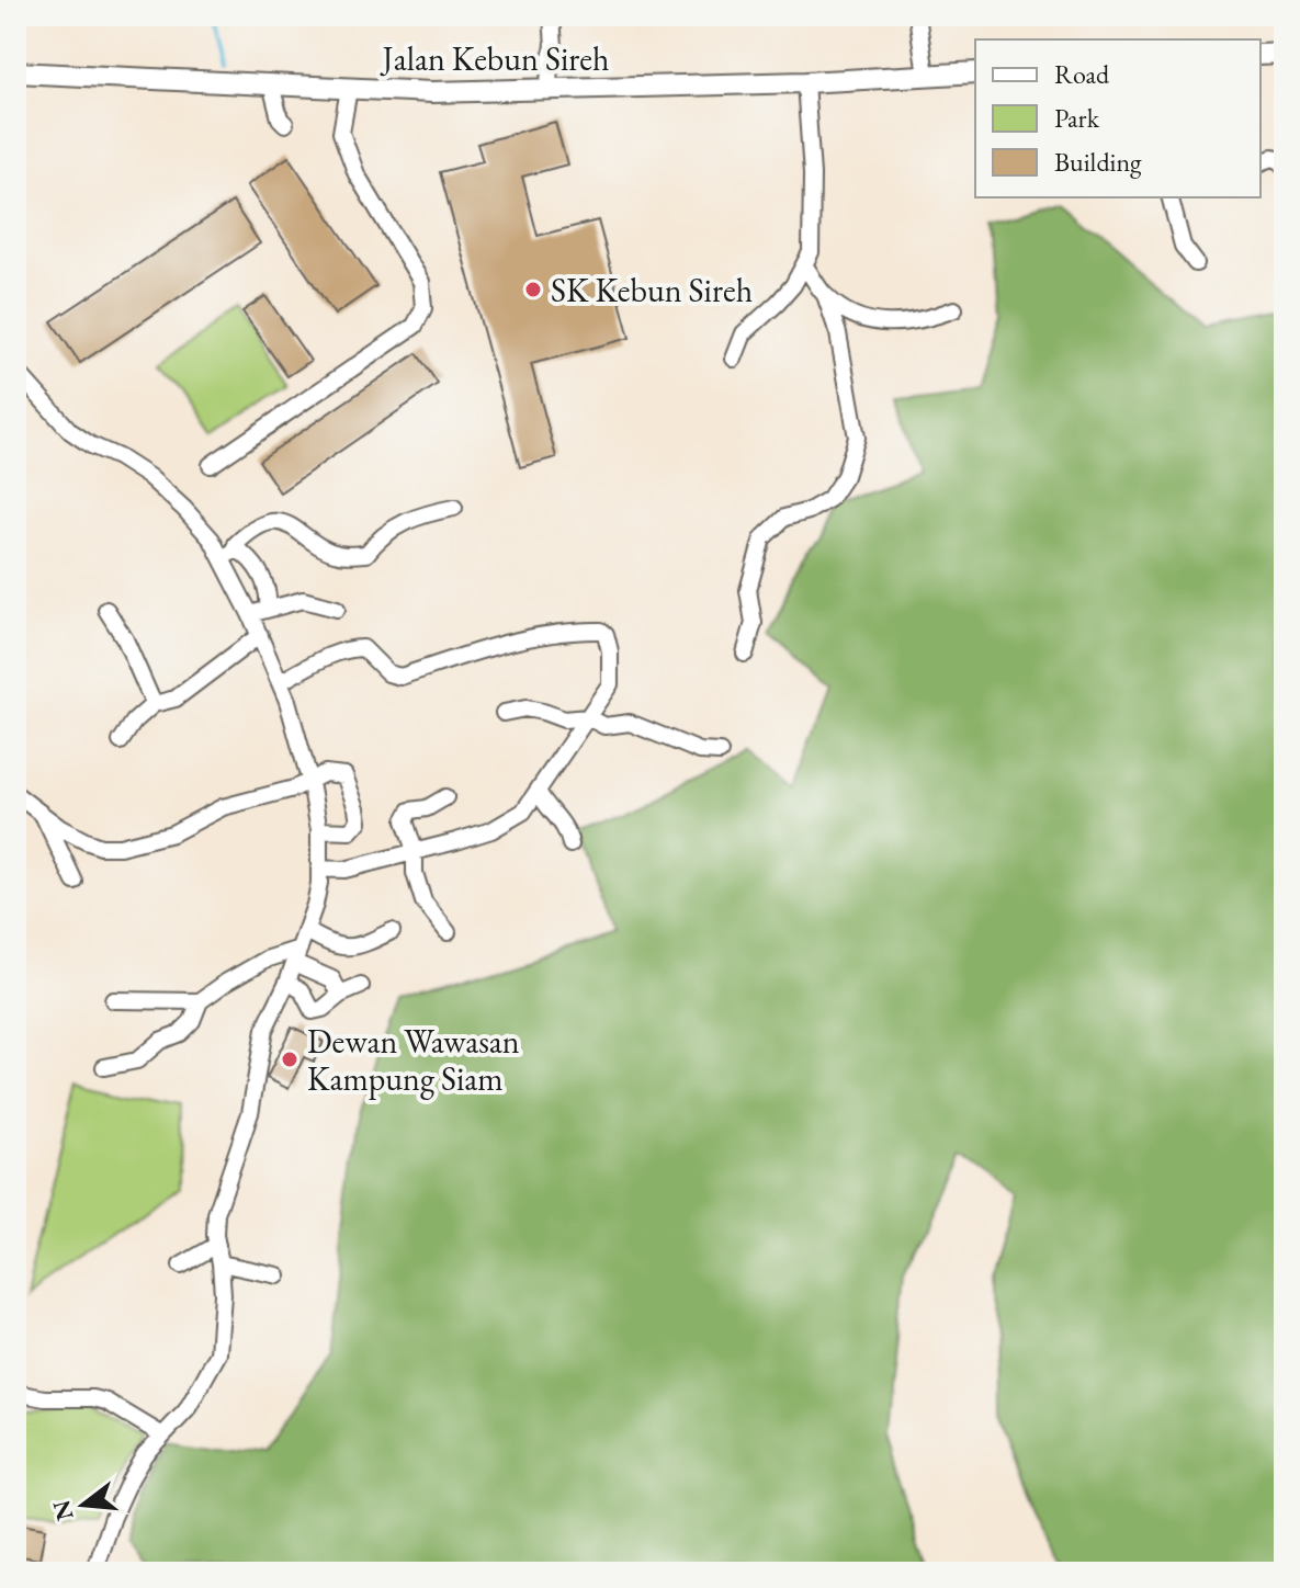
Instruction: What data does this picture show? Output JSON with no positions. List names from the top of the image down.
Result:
{
  "streets": {
    "street": ["Jalan Kebun Sireh"]
  },
  "places": ["SK Kebun Sireh", "Dewan Wawasan Kampung Siam"],
  "legend": ["Road", "Park", "Building"],
  "north": "left"
}
